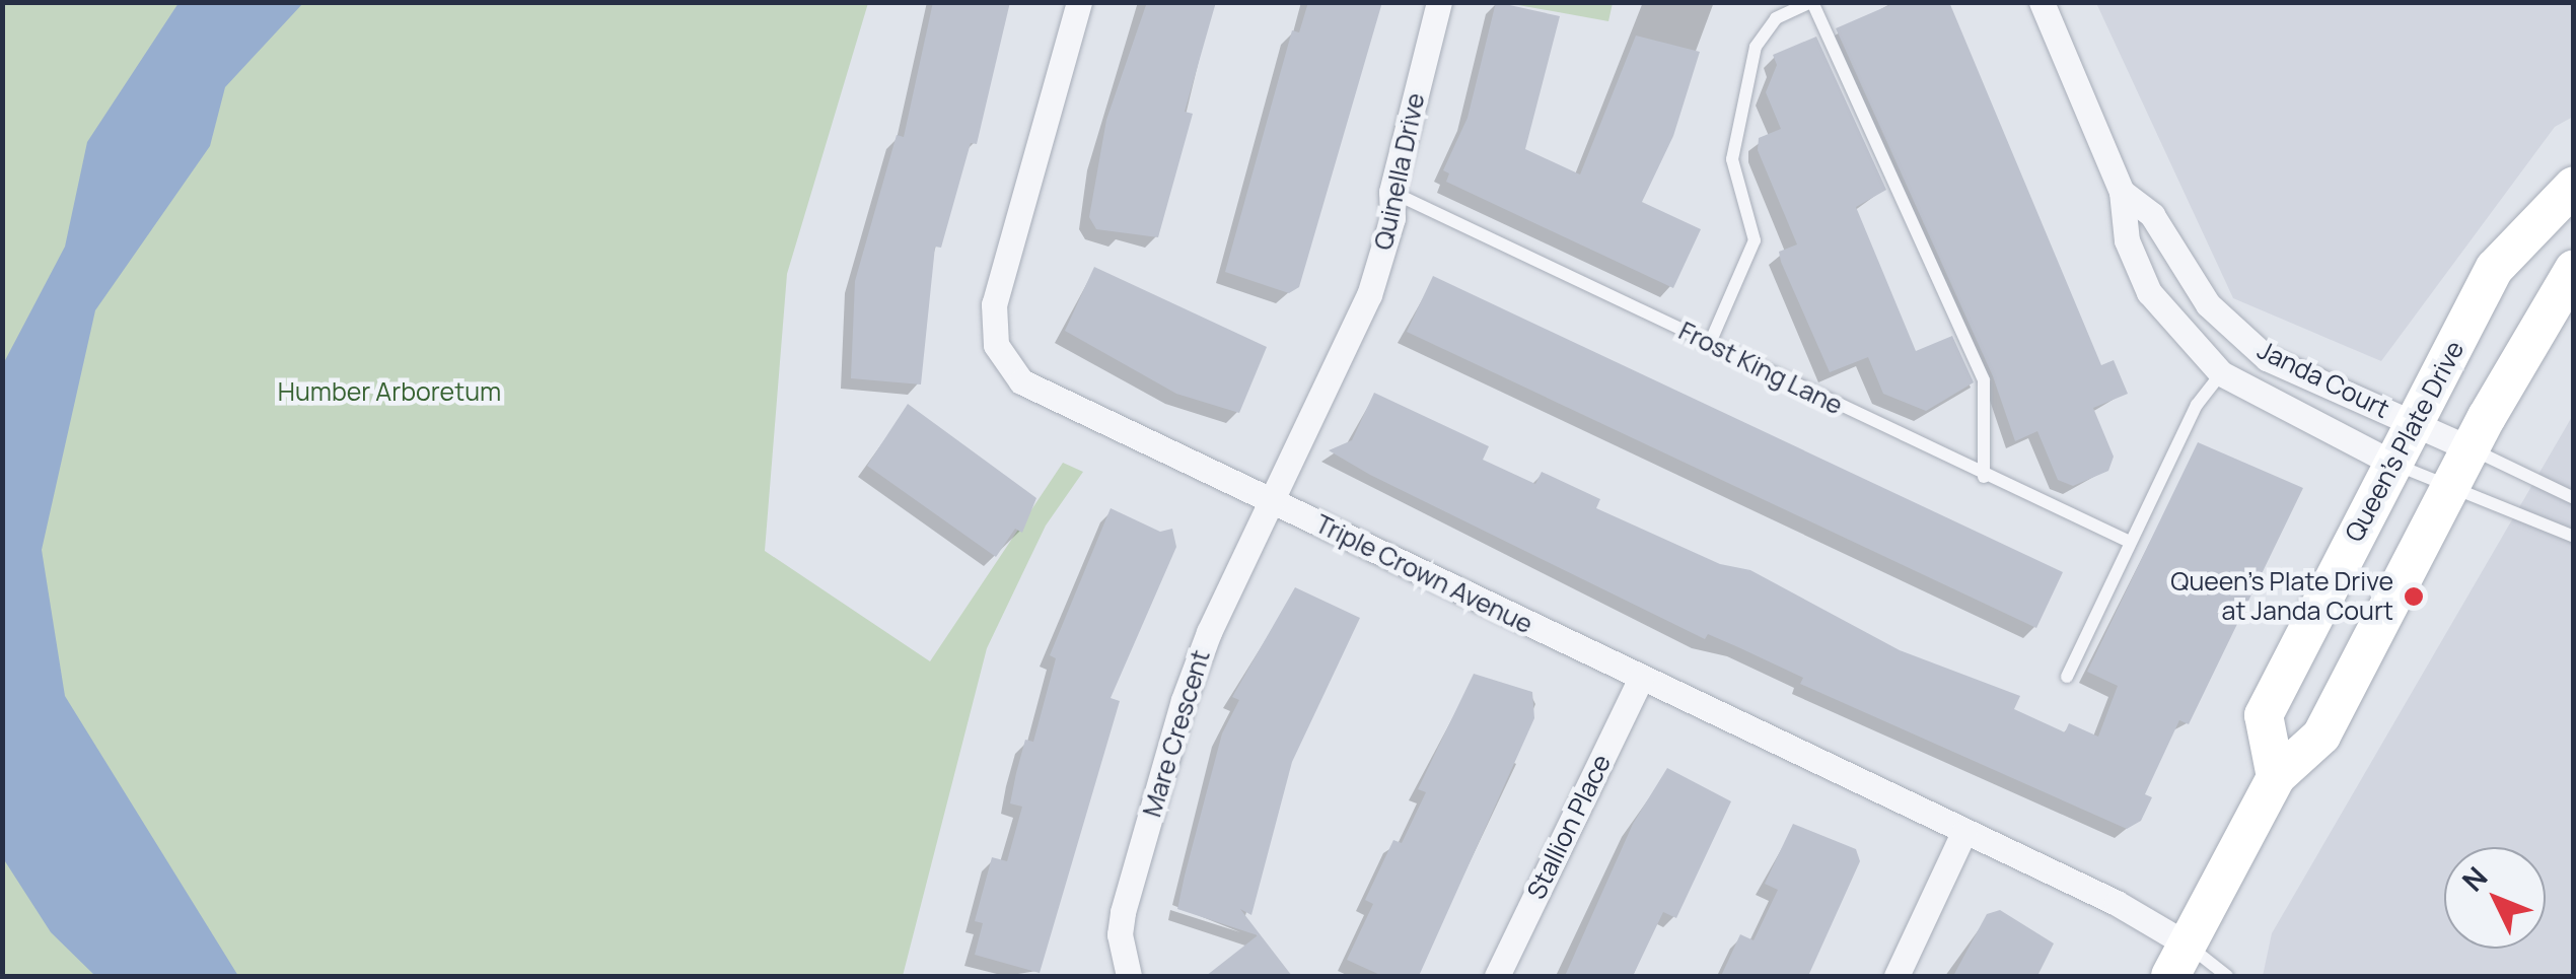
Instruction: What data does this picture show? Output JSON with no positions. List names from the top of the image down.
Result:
{
  "streets": {
    "street": [
      "Quinella Drive",
      "Janda Court",
      "Queen's Plate Drive",
      "Triple Crown Avenue",
      "Mare Crescent",
      "Stallion Place"
    ],
    "lane": ["Frost King Lane"]
  },
  "crossings": [
    ["Quinella Drive", "Frost King Lane"],
    ["Quinella Drive", "Triple Crown Avenue"],
    ["Quinella Drive", "Mare Crescent"],
    ["Janda Court", "Queen's Plate Drive"],
    ["Triple Crown Avenue", "Mare Crescent"],
    ["Triple Crown Avenue", "Stallion Place"]
  ],
  "parks": ["Humber Arboretum"],
  "places": ["Queen's Plate Drive at Janda Court"],
  "north": "top left"
}
